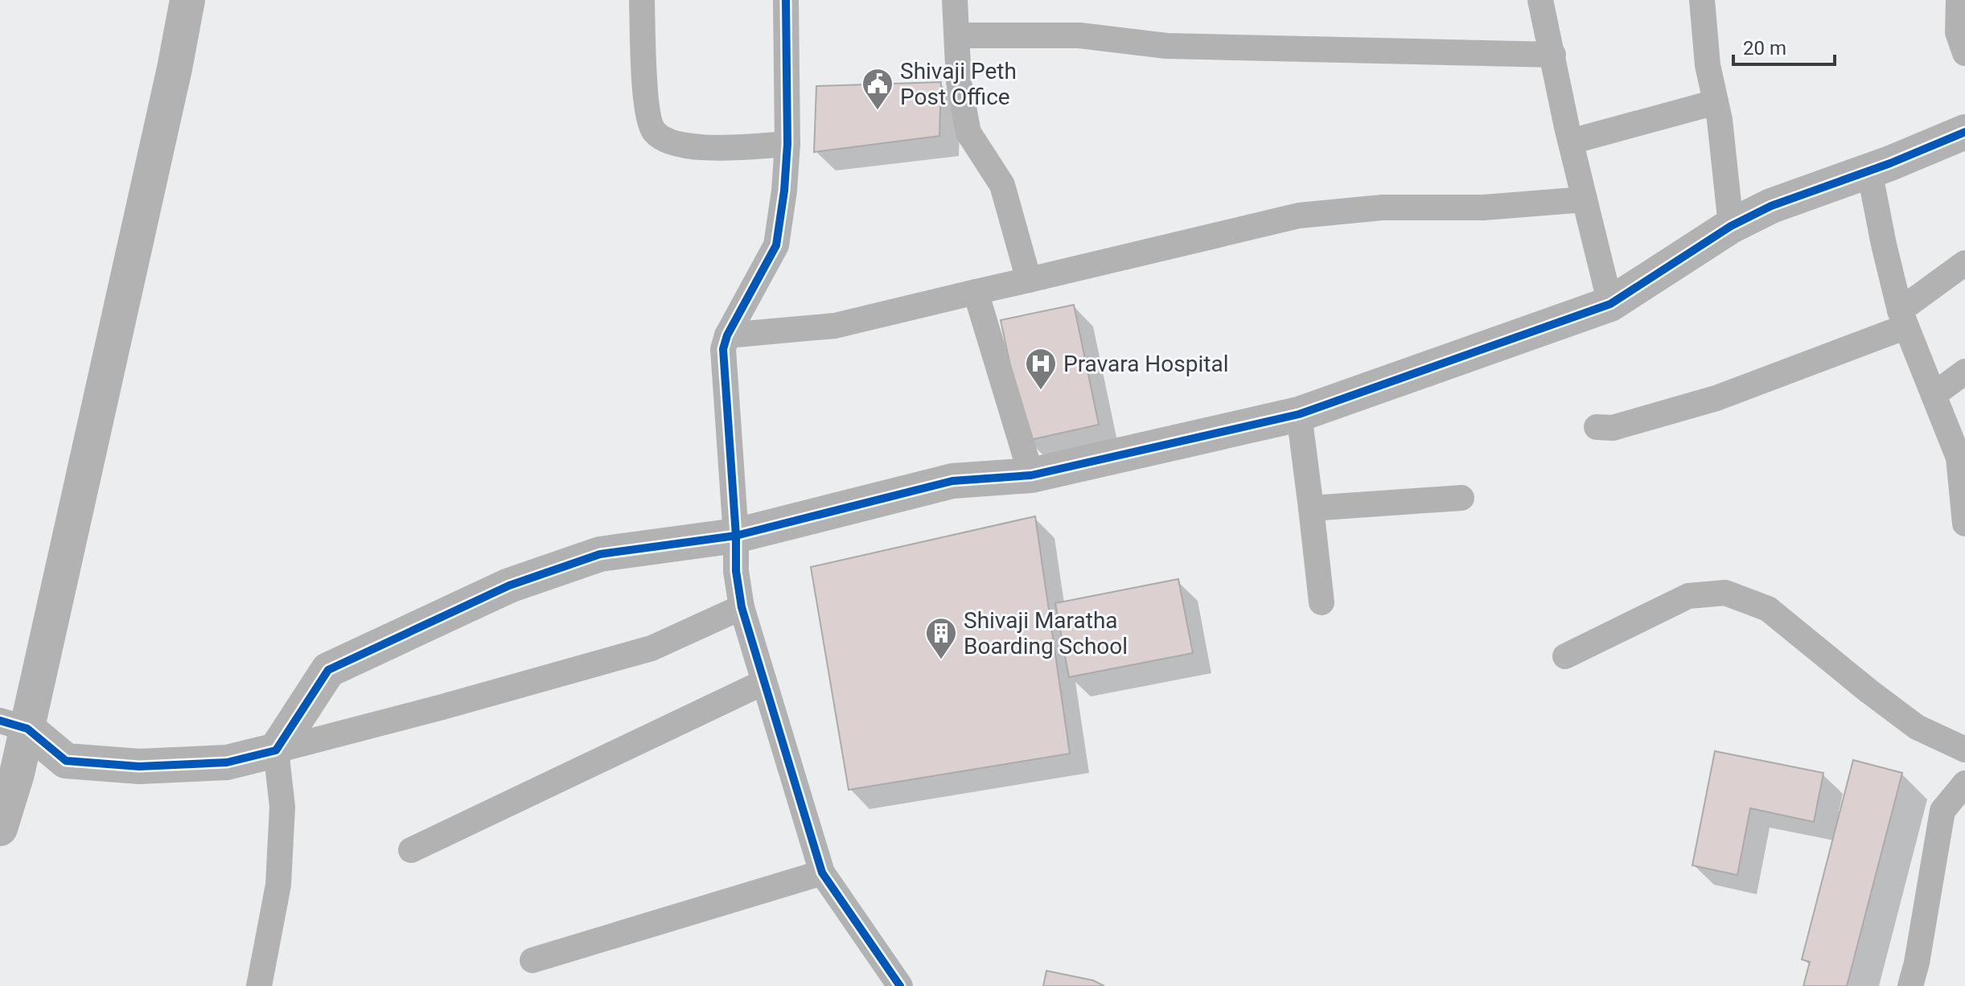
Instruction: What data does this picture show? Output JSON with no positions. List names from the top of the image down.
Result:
{
  "places": {
    "public building": ["Shivaji Peth Post Office"],
    "hospital": ["Pravara Hospital"],
    "building": ["Shivaji Maratha Boarding School"]
  },
  "scale_bar": "20 m"
}
